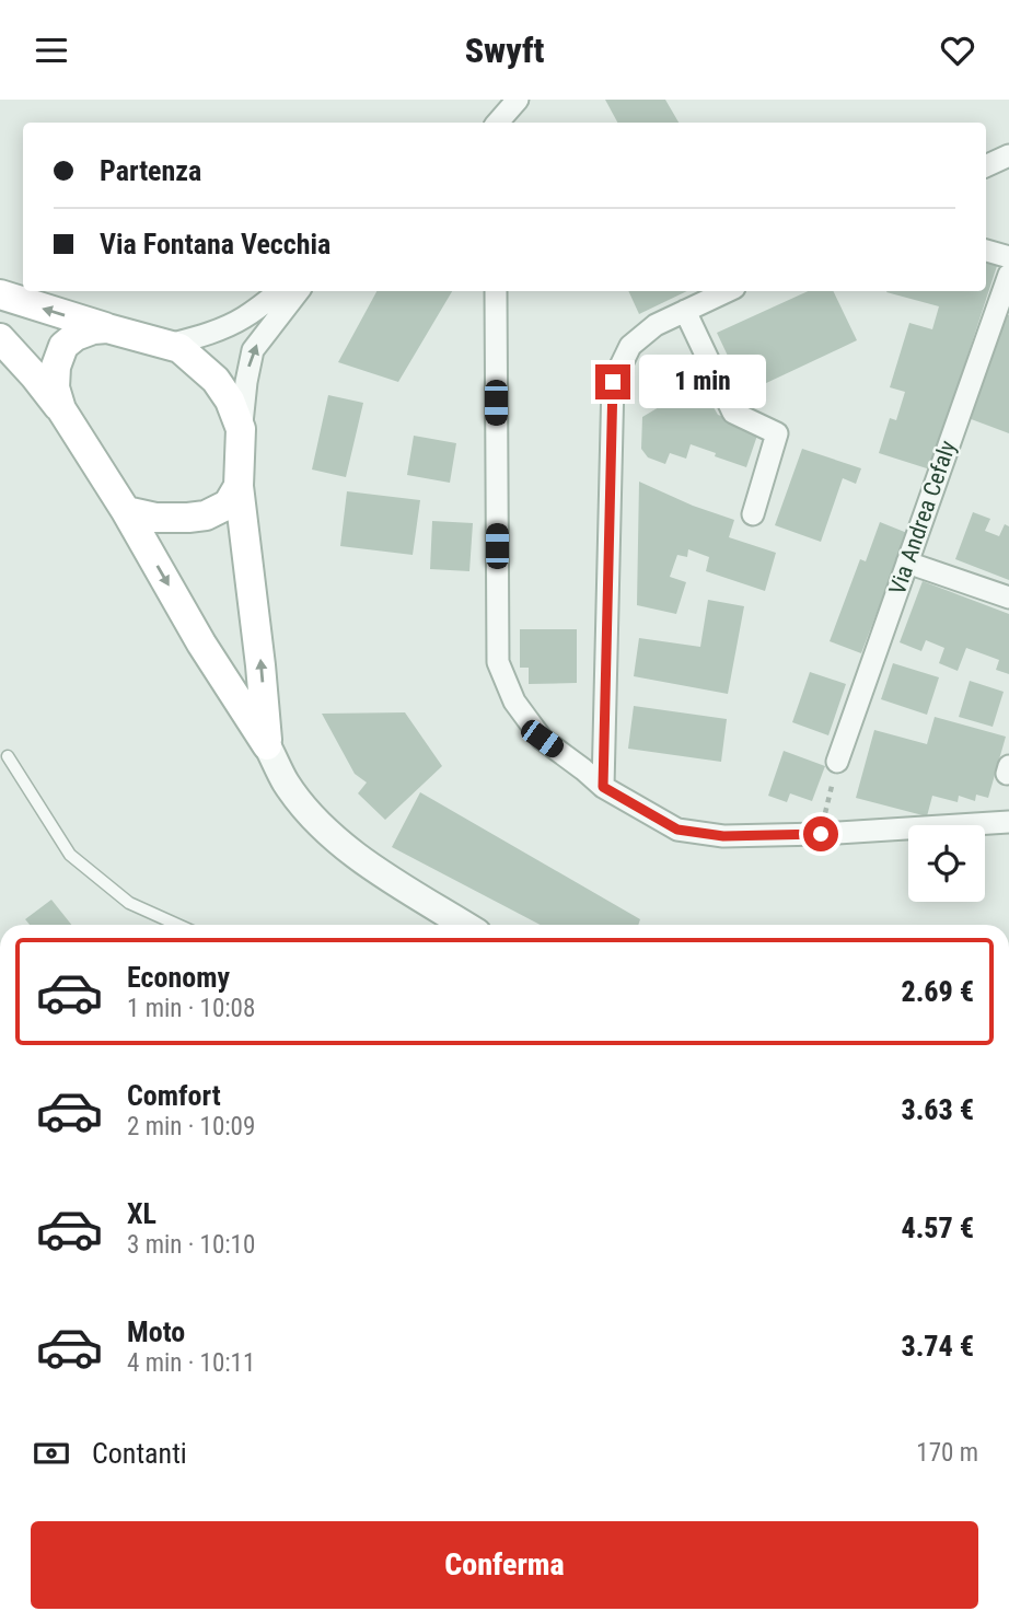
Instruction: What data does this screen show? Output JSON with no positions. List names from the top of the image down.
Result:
{
  "streets": {
    "street": ["Via Andrea Cefaly"]
  },
  "page": {
    "header": "Swyft",
    "banner": ["Partenza", "Via Fontana Vecchia"],
    "bubble": "1 min",
    "list": [
      {
        "name": "Economy",
        "note": "1 min · 10:08",
        "value": "2.69 €"
      },
      {
        "name": "Comfort",
        "note": "2 min · 10:09",
        "value": "3.63 €"
      },
      {
        "name": "XL",
        "note": "3 min · 10:10",
        "value": "4.57 €"
      },
      {
        "name": "Moto",
        "note": "4 min · 10:11",
        "value": "3.74 €"
      }
    ],
    "pay": ["Contanti", "170 m"],
    "buttons": "Conferma"
  }
}
